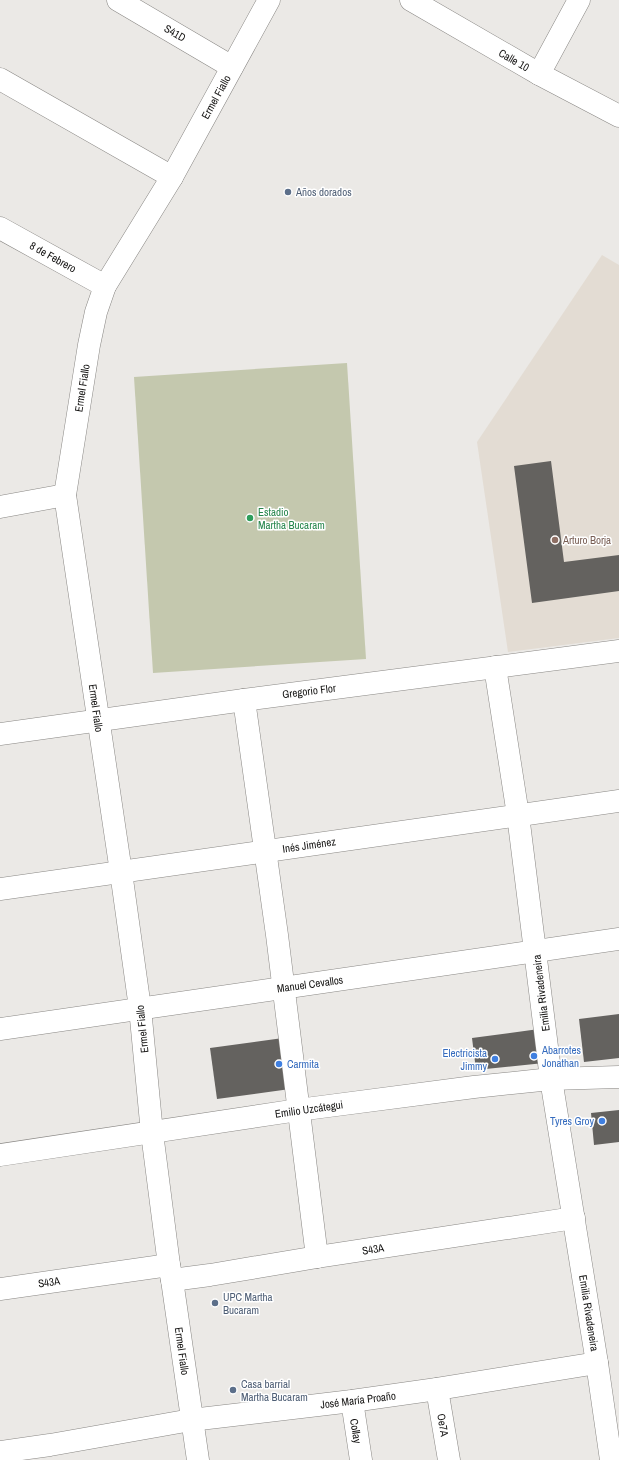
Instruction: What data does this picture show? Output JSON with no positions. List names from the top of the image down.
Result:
{
  "streets": {
    "street": [
      "S41D",
      "Calle 10",
      "Ermel Fiallo",
      "8 de Febrero",
      "Gregorio Flor",
      "Inés Jiménez",
      "Manuel Cevallos",
      "Emilia Rivadeneira",
      "Emilio Uzcátegui",
      "S43A",
      "José María Proaño",
      "Oe7A",
      "Collay"
    ]
  },
  "crossings": [
    ["S41D", "Ermel Fiallo"],
    ["Ermel Fiallo", "8 de Febrero"],
    ["Ermel Fiallo", "Gregorio Flor"],
    ["Ermel Fiallo", "Inés Jiménez"],
    ["Ermel Fiallo", "Manuel Cevallos"],
    ["Ermel Fiallo", "Emilio Uzcátegui"],
    ["Ermel Fiallo", "S43A"],
    ["Ermel Fiallo", "José María Proaño"],
    ["Gregorio Flor", "Emilia Rivadeneira"],
    ["Inés Jiménez", "Emilia Rivadeneira"],
    ["Manuel Cevallos", "Emilia Rivadeneira"],
    ["Emilia Rivadeneira", "Emilio Uzcátegui"],
    ["Emilia Rivadeneira", "S43A"],
    ["Emilia Rivadeneira", "José María Proaño"],
    ["José María Proaño", "Oe7A"],
    ["José María Proaño", "Collay"]
  ],
  "places": [
    "Años dorados",
    "Estadio Martha Bucaram",
    "Arturo Borja",
    "Abarrotes Jonathan",
    "Electricista Jimmy",
    "Carmita",
    "Tyres Groy",
    "UPC Martha Bucaram",
    "Casa barrial Martha Bucaram"
  ]
}
